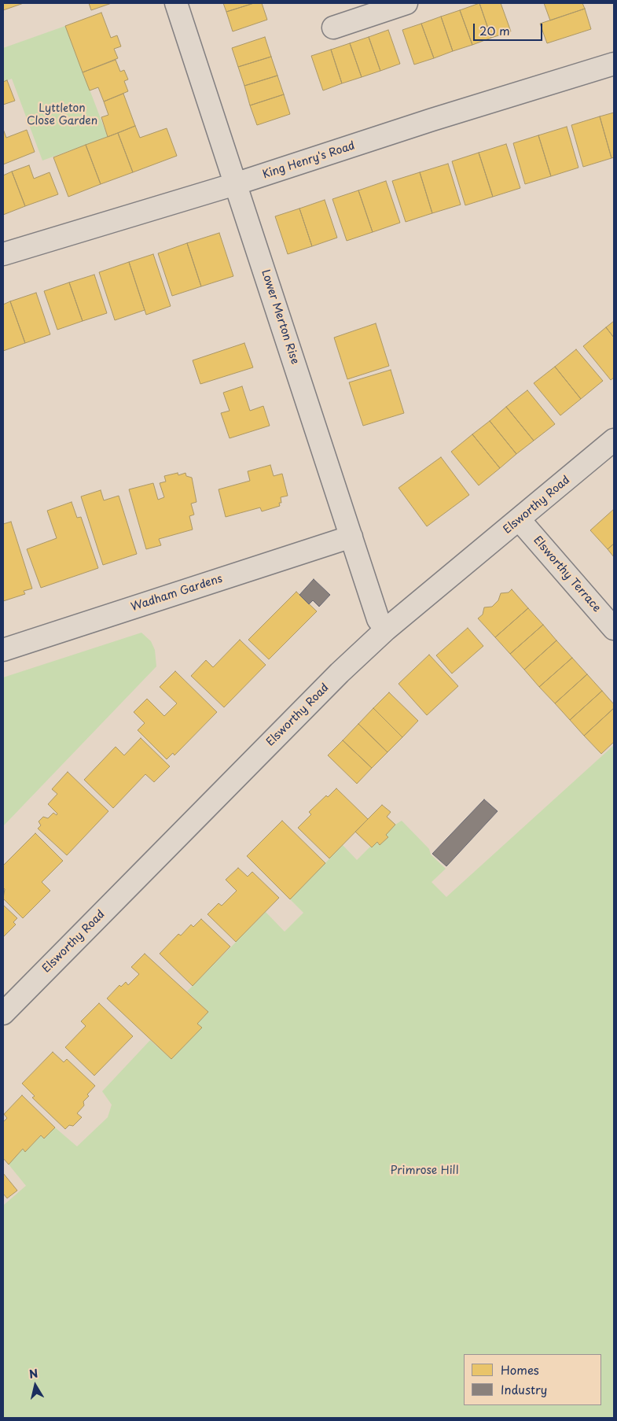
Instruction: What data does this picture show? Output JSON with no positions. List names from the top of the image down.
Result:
{
  "streets": {
    "street": [
      "King Henry's Road",
      "Lower Merton Rise",
      "Elsworthy Road",
      "Elsworthy Terrace",
      "Wadham Gardens"
    ]
  },
  "crossings": [
    ["King Henry's Road", "Lower Merton Rise"],
    ["Lower Merton Rise", "Elsworthy Road"],
    ["Lower Merton Rise", "Wadham Gardens"],
    ["Elsworthy Road", "Elsworthy Terrace"]
  ],
  "parks": ["Lyttleton Close Garden", "Primrose Hill"],
  "legend": ["Homes", "Industry"],
  "scale_bar": "20 m",
  "north": "top"
}
